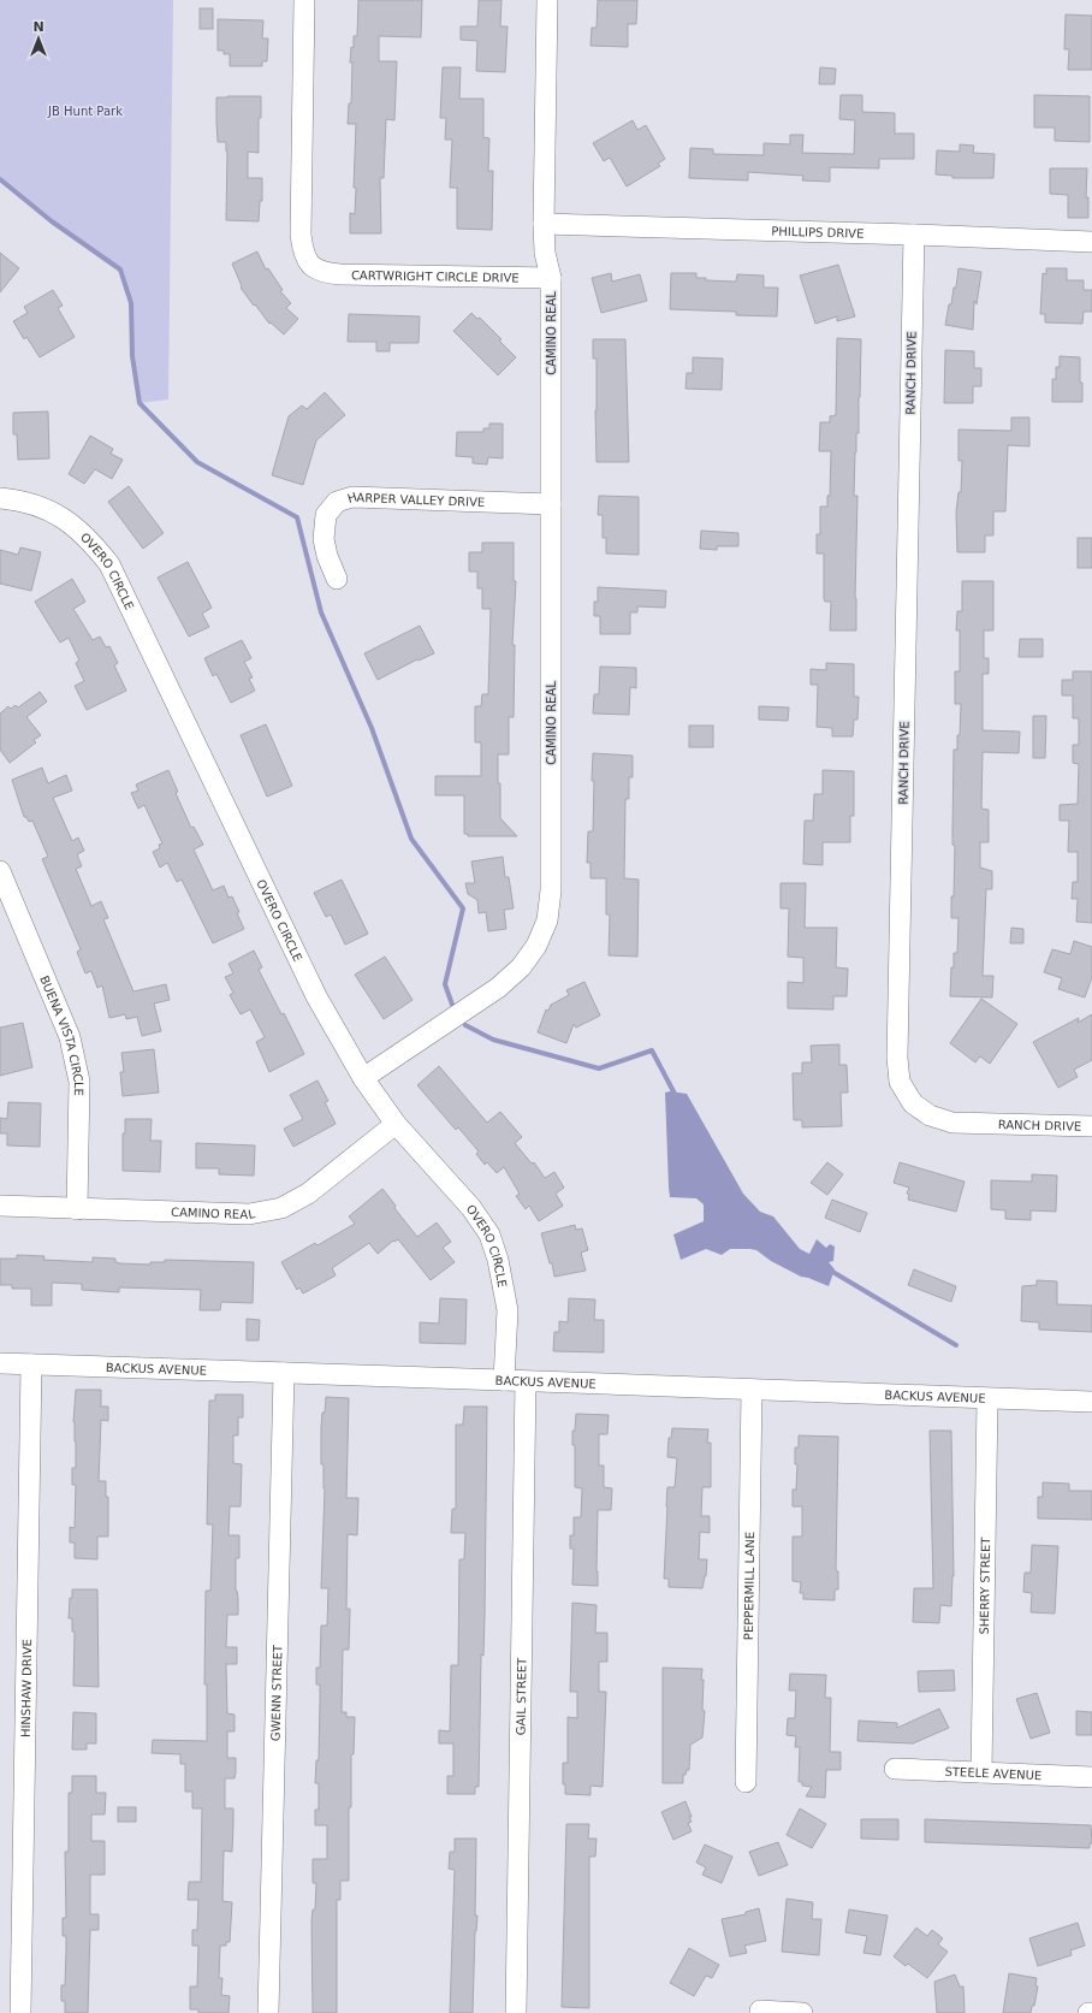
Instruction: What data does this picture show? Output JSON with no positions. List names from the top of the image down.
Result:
{
  "streets": {
    "street": [
      "PHILLIPS DRIVE",
      "CARTWRIGHT CIRCLE DRIVE",
      "CAMINO REAL",
      "RANCH DRIVE",
      "HARPER VALLEY DRIVE",
      "OVERO CIRCLE",
      "BUENA VISTA CIRCLE",
      "BACKUS AVENUE",
      "PEPPERMILL LANE",
      "SHERRY STREET",
      "HINSHAW DRIVE",
      "GWENN STREET",
      "GAIL STREET",
      "STEELE AVENUE"
    ]
  },
  "crossings": [
    ["PHILLIPS DRIVE", "RANCH DRIVE"],
    ["CARTWRIGHT CIRCLE DRIVE", "CAMINO REAL"],
    ["CAMINO REAL", "HARPER VALLEY DRIVE"],
    ["CAMINO REAL", "OVERO CIRCLE"],
    ["CAMINO REAL", "BUENA VISTA CIRCLE"],
    ["OVERO CIRCLE", "BACKUS AVENUE"],
    ["BACKUS AVENUE", "PEPPERMILL LANE"],
    ["BACKUS AVENUE", "SHERRY STREET"],
    ["BACKUS AVENUE", "HINSHAW DRIVE"],
    ["BACKUS AVENUE", "GWENN STREET"],
    ["BACKUS AVENUE", "GAIL STREET"],
    ["SHERRY STREET", "STEELE AVENUE"]
  ],
  "parks": ["JB Hunt Park"],
  "north": "top"
}
